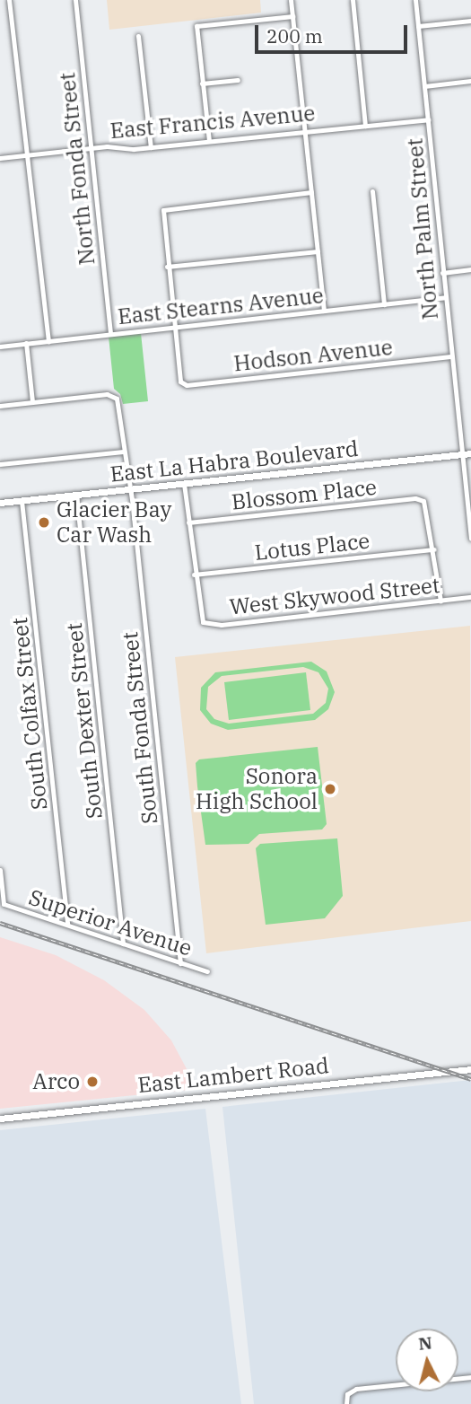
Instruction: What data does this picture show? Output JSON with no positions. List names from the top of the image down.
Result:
{
  "streets": {
    "main road": ["East La Habra Boulevard", "East Lambert Road"],
    "street": [
      "East Francis Avenue",
      "North Fonda Street",
      "North Palm Street",
      "East Stearns Avenue",
      "Hodson Avenue",
      "Blossom Place",
      "Lotus Place",
      "West Skywood Street",
      "South Colfax Street",
      "South Dexter Street",
      "South Fonda Street",
      "Superior Avenue"
    ]
  },
  "crossings": [
    ["East Francis Avenue", "North Fonda Street"],
    ["East Francis Avenue", "North Palm Street"],
    ["North Fonda Street", "East Stearns Avenue"],
    ["North Palm Street", "East Stearns Avenue"],
    ["North Palm Street", "Hodson Avenue"],
    ["North Palm Street", "East La Habra Boulevard"],
    ["East Stearns Avenue", "Hodson Avenue"],
    ["East La Habra Boulevard", "South Colfax Street"],
    ["East La Habra Boulevard", "South Dexter Street"],
    ["East La Habra Boulevard", "South Fonda Street"],
    ["Blossom Place", "Lotus Place"],
    ["Lotus Place", "West Skywood Street"],
    ["South Colfax Street", "Superior Avenue"],
    ["South Dexter Street", "Superior Avenue"],
    ["South Fonda Street", "Superior Avenue"]
  ],
  "places": ["Glacier Bay Car Wash", "Sonora High School", "Arco"],
  "scale_bar": "200 m",
  "north": "top"
}
